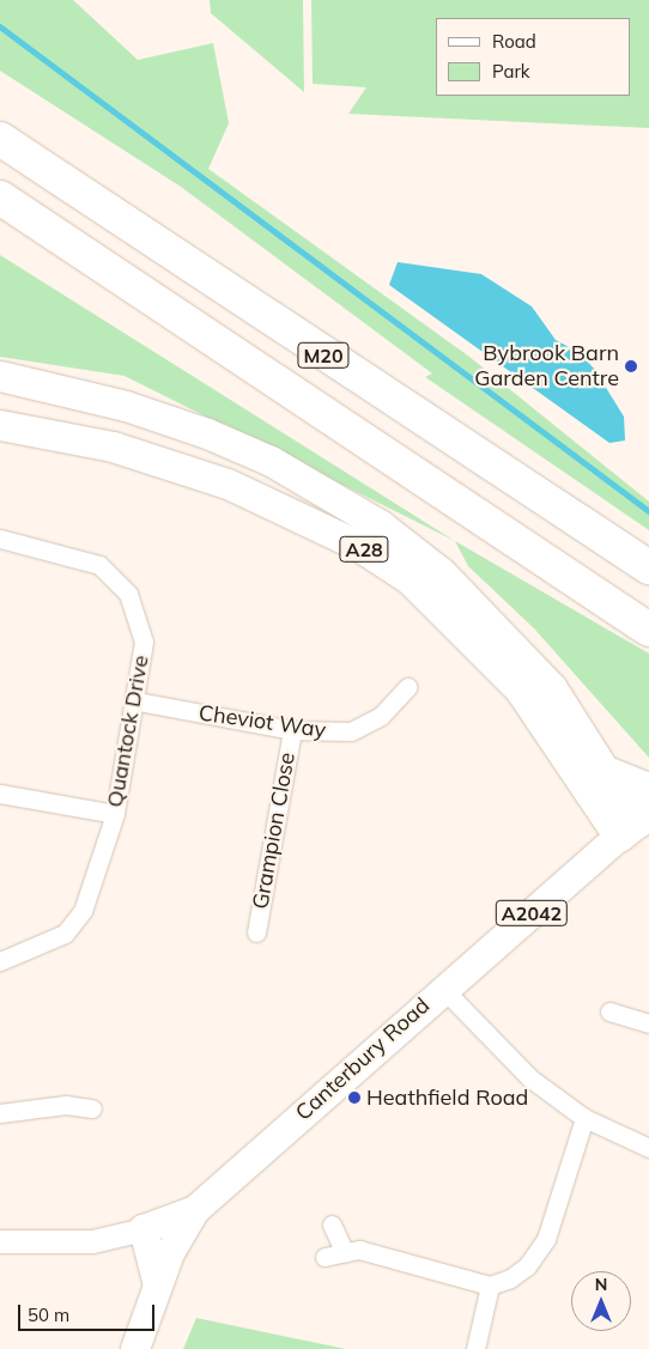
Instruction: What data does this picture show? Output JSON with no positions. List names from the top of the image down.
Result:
{
  "streets": {
    "highway": ["M20", "A28"],
    "main road": ["A2042", "Canterbury Road"],
    "street": ["Cheviot Way", "Quantock Drive", "Grampion Close"]
  },
  "crossings": [
    ["A28", "Canterbury Road"],
    ["Cheviot Way", "Quantock Drive"],
    ["Cheviot Way", "Grampion Close"]
  ],
  "places": ["Bybrook Barn Garden Centre", "Heathfield Road"],
  "legend": ["Road", "Park"],
  "scale_bar": "50 m",
  "north": "top"
}
